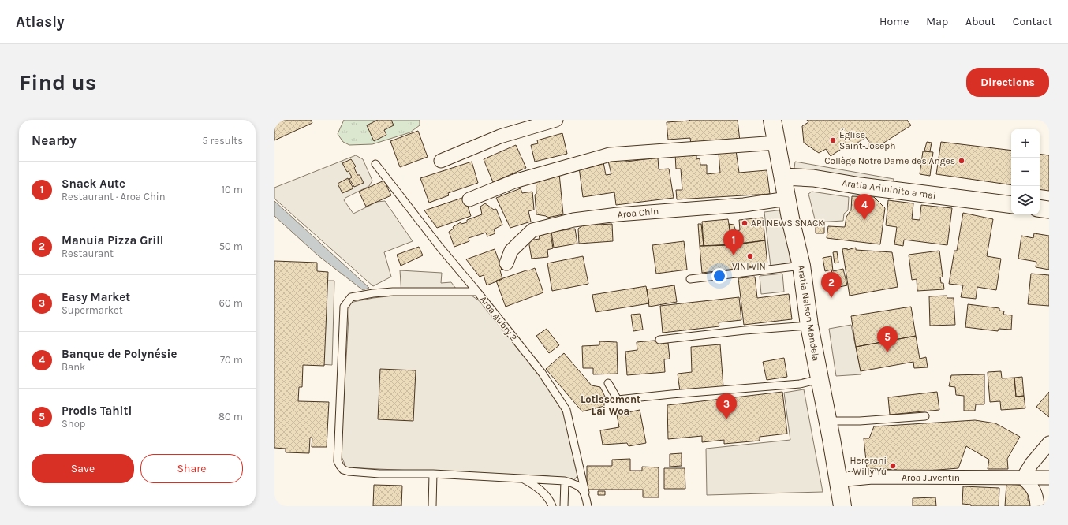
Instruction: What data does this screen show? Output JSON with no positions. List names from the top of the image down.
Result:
{
  "streets": {
    "main road": ["Aratia Nelson Mandela"],
    "street": ["Aratia Ariininito a mai", "Aroa Chin", "Aroa Juventin"],
    "lane": ["Aroa Aubry 2"]
  },
  "crossings": [
    ["Aratia Ariininito a mai", "Aratia Nelson Mandela"],
    ["Aroa Chin", "Aratia Nelson Mandela"],
    ["Aratia Nelson Mandela", "Aroa Juventin"]
  ],
  "districts": ["Lotissement Lai Woa"],
  "places": [
    "Église Saint-Joseph",
    "Collège Notre Dame des Anges",
    "API NEWS SNACK",
    "VINI VINI",
    "Hererani - Willy Yu"
  ],
  "page": {
    "header": "Atlasly",
    "nav": [
      "Home",
      "Map",
      "About",
      "Contact"
    ],
    "buttons": [
      "Directions",
      ["Save", "Share"]
    ],
    "title": "Find us",
    "heading": ["Nearby", "5 results"],
    "map_buttons": ["+", "−"],
    "list": [
      {
        "mark": "1",
        "name": "Snack Aute",
        "note": "Restaurant · Aroa Chin",
        "value": "10 m"
      },
      {
        "mark": "2",
        "name": "Manuia Pizza Grill",
        "note": "Restaurant",
        "value": "50 m"
      },
      {
        "mark": "3",
        "name": "Easy Market",
        "note": "Supermarket",
        "value": "60 m"
      },
      {
        "mark": "4",
        "name": "Banque de Polynésie",
        "note": "Bank",
        "value": "70 m"
      },
      {
        "mark": "5",
        "name": "Prodis Tahiti",
        "note": "Shop",
        "value": "80 m"
      }
    ],
    "pins": [
      "4",
      "1",
      "2",
      "5",
      "3"
    ]
  }
}
